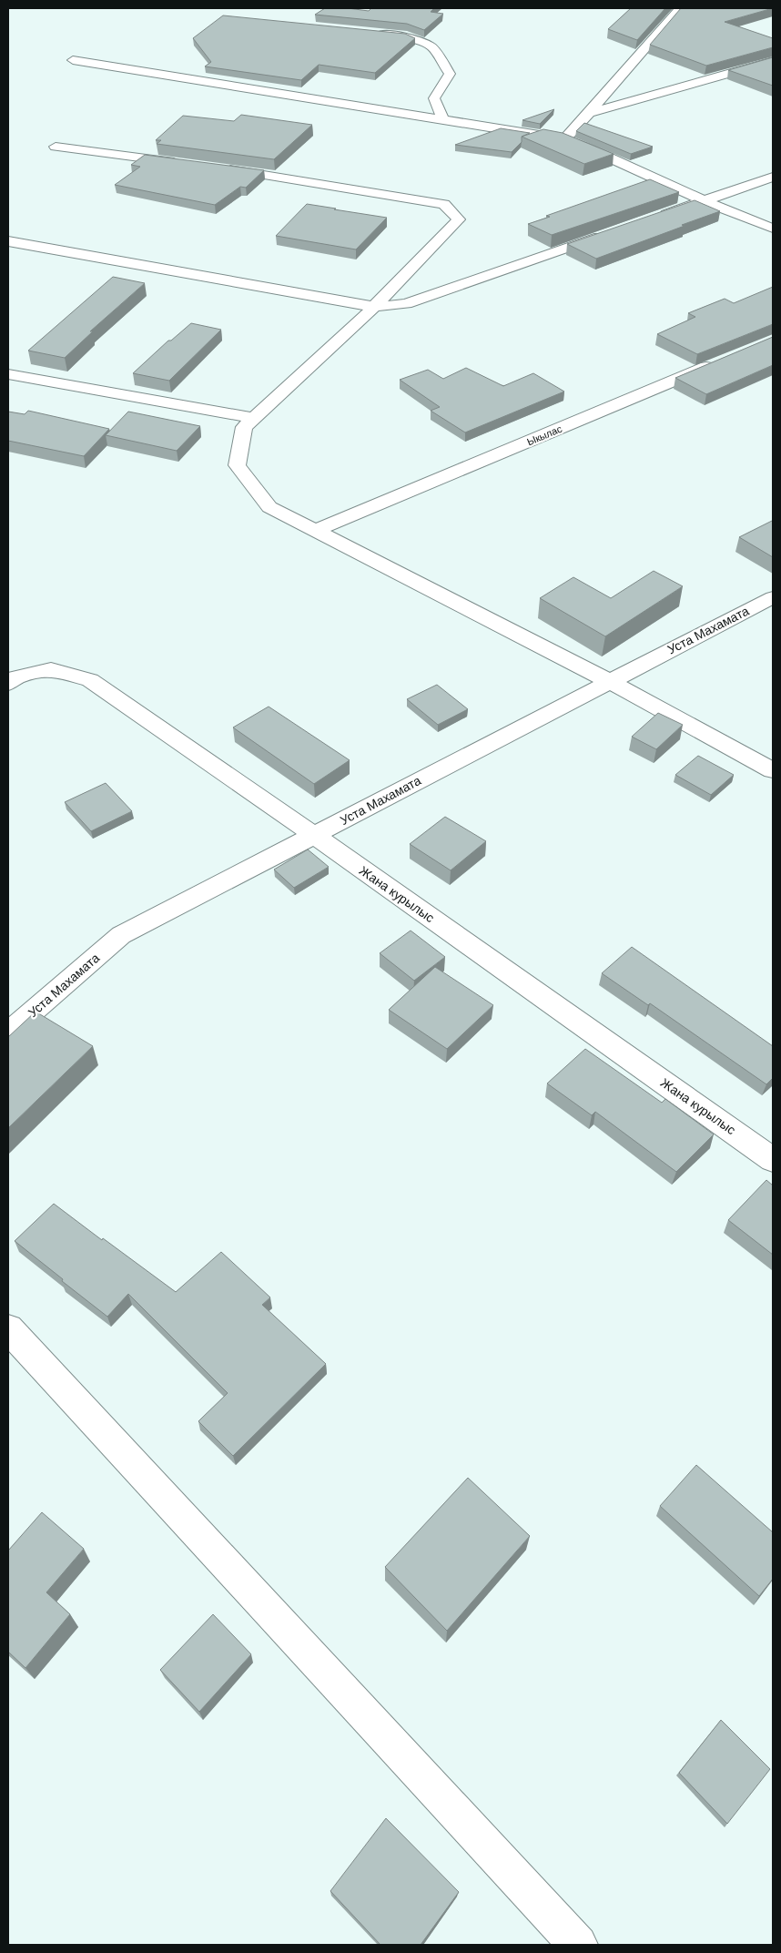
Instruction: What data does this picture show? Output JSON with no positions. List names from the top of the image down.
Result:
{
  "streets": {
    "street": ["Ыкылас", "Уста Махамата", "Жана курылыс"]
  },
  "crossings": [
    ["Уста Махамата", "Жана курылыс"]
  ]
}
